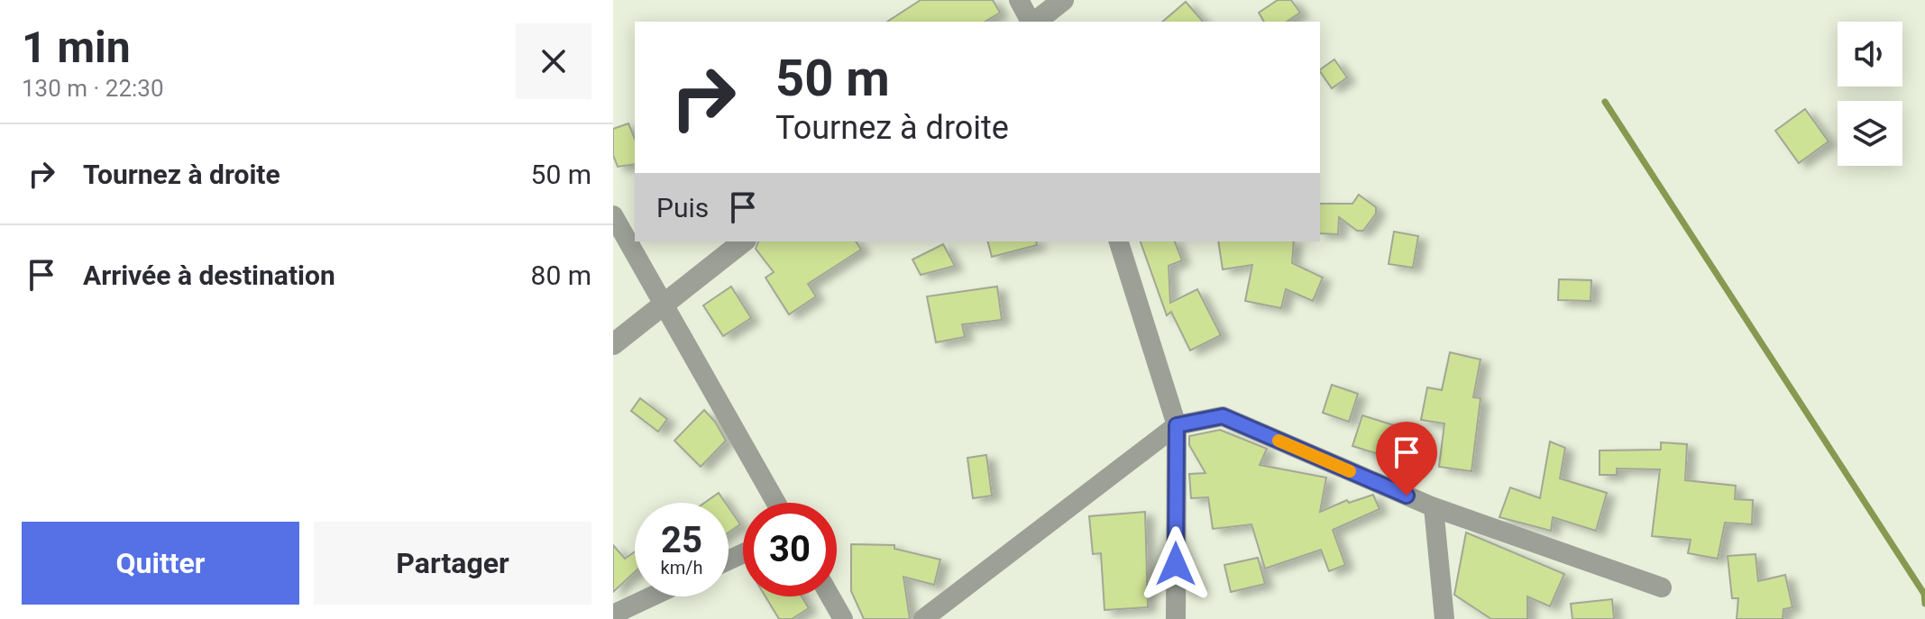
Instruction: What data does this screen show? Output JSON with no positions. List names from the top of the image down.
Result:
{
  "page": {
    "heading": ["1 min", "130 m · 22:30"],
    "turn": ["50 m", "Tournez à droite"],
    "list": [
      {
        "name": "Tournez à droite",
        "value": "50 m"
      },
      {
        "name": "Arrivée à destination",
        "value": "80 m"
      }
    ],
    "then": "Puis",
    "speed": "25 km/h",
    "limit": "30",
    "buttons": ["Quitter", "Partager"]
  }
}
